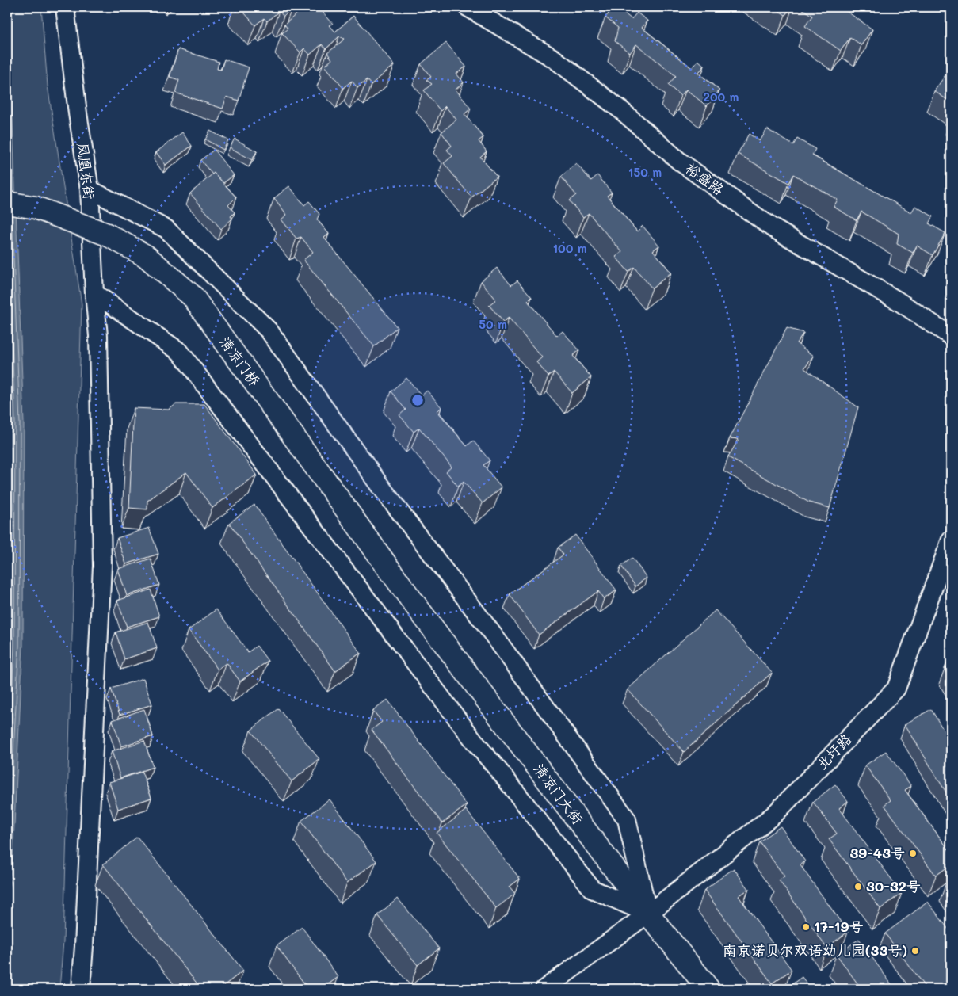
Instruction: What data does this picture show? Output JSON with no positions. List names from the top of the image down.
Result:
{
  "streets": {
    "main road": ["清凉门桥", "清凉门大街"],
    "street": ["凤凰东街", "裕盛路", "北圩路"]
  },
  "crossings": [
    ["清凉门桥", "清凉门大街"],
    ["北圩路", "清凉门大街"]
  ],
  "places": [
    "39-43号",
    "30-32号",
    "17-19号",
    "南京诺贝尔双语幼儿园(33号)"
  ],
  "rings": [
    "200 m",
    "150 m",
    "100 m",
    "50 m"
  ]
}
